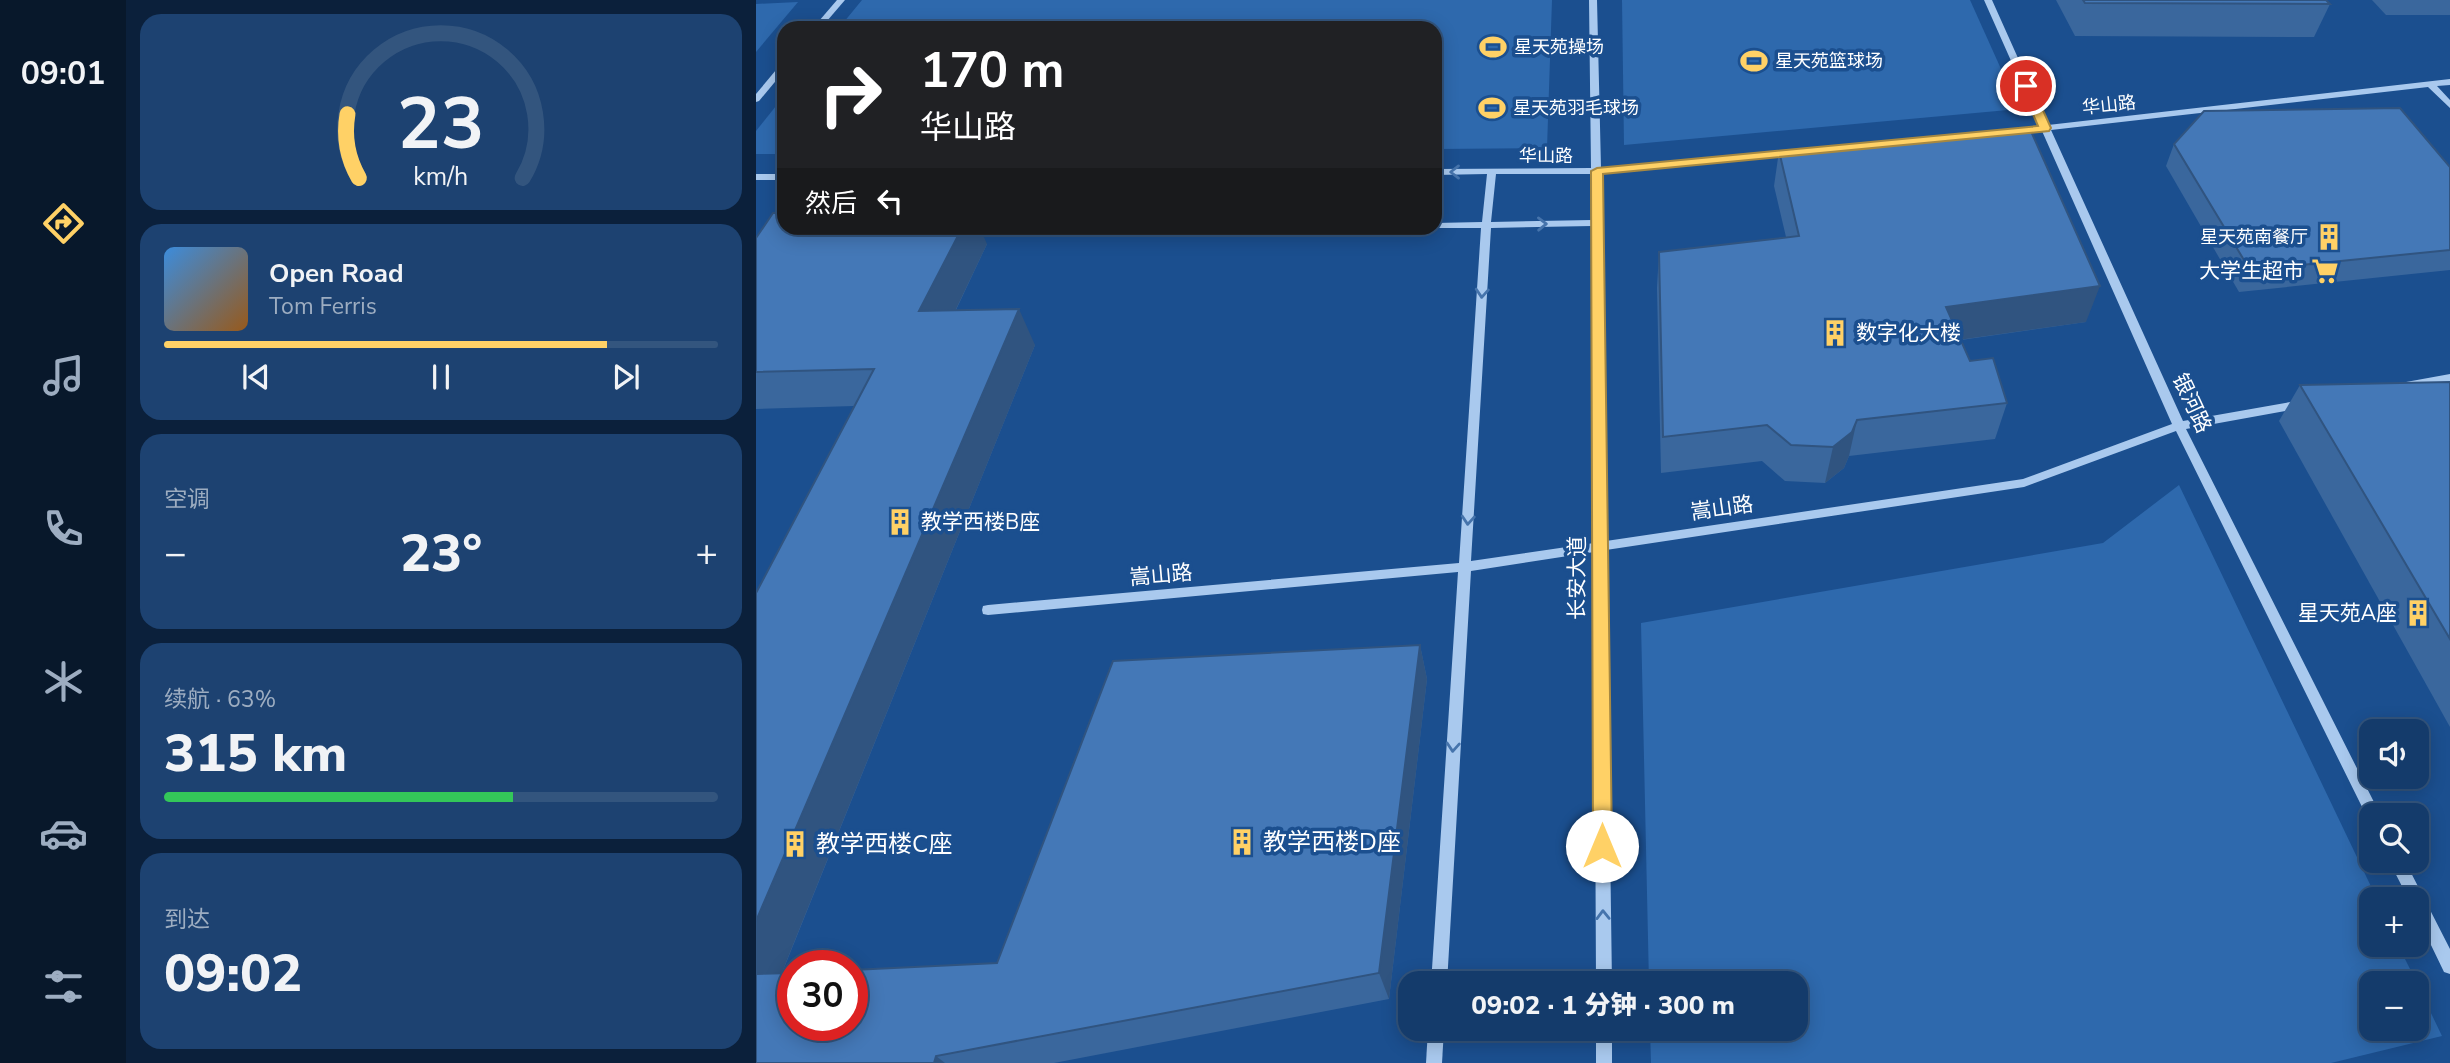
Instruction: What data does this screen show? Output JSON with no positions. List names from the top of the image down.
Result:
{
  "streets": {
    "street": [
      "华山路",
      "银河路",
      "嵩山路",
      "长安大道"
    ]
  },
  "crossings": [
    ["华山路", "银河路"],
    ["华山路", "长安大道"],
    ["银河路", "嵩山路"],
    ["嵩山路", "长安大道"]
  ],
  "one_way": ["长安大道"],
  "places": {
    "sports": ["星天苑操场", "星天苑篮球场", "星天苑羽毛球场"],
    "building": [
      "星天苑南餐厅",
      "数字化大楼",
      "教学西楼B座",
      "星天苑A座",
      "教学西楼D座",
      "教学西楼C座"
    ],
    "supermarket": ["大学生超市"]
  },
  "page": {
    "tabs": "09:01",
    "turn": ["170 m", "华山路"],
    "then": "然后",
    "song": ["Open Road", "Tom Ferris"],
    "tile": [
      "空调",
      ["续航 · 63%", "315 km"],
      ["到达", "09:02"]
    ],
    "heat": ["−", "23°", "+"],
    "map_buttons": ["+", "−"],
    "limit": "30",
    "trip": "09:02 · 1 分钟 · 300 m",
    "gauge": ["23", "km/h"]
  }
}
